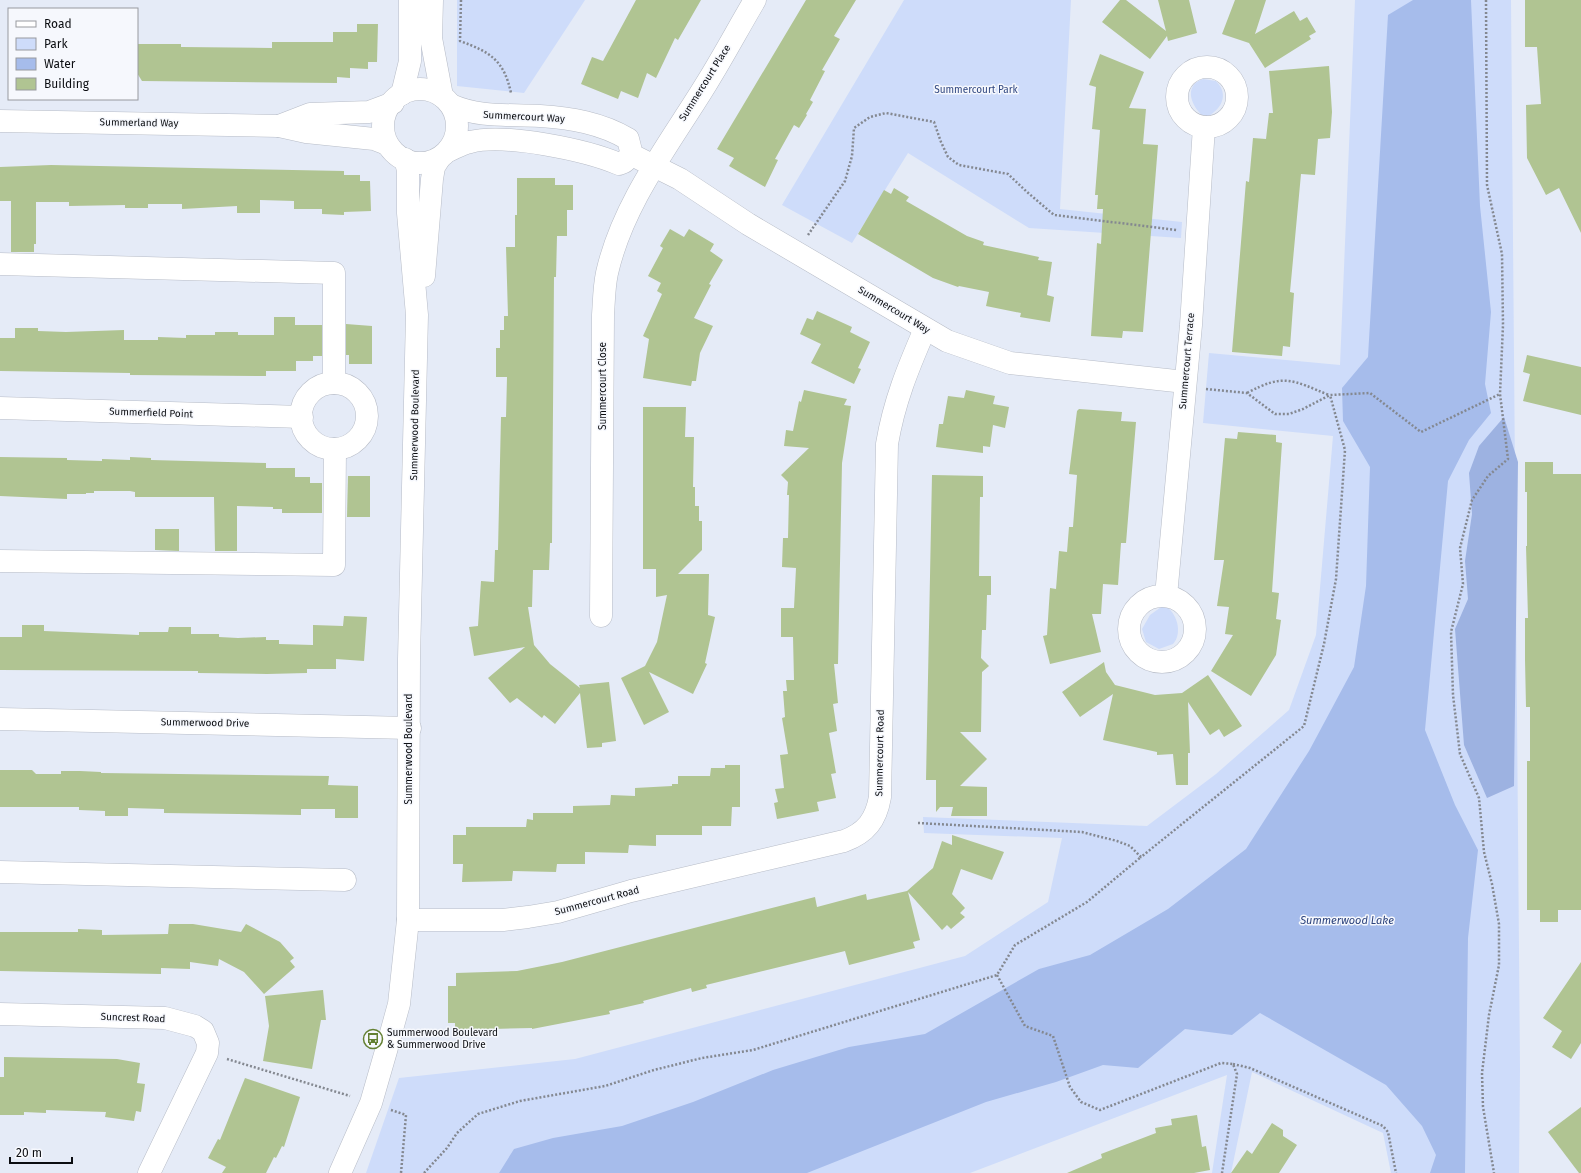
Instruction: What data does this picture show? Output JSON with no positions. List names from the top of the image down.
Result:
{
  "streets": {
    "street": [
      "Summercourt Place",
      "Summercourt Way",
      "Summerland Way",
      "Summercourt Terrace",
      "Summercourt Close",
      "Summerfield Point",
      "Summerwood Boulevard",
      "Summerwood Drive",
      "Summercourt Road",
      "Suncrest Road"
    ]
  },
  "crossings": [
    ["Summercourt Place", "Summercourt Way"],
    ["Summercourt Place", "Summercourt Close"],
    ["Summercourt Way", "Summerland Way"],
    ["Summercourt Way", "Summercourt Terrace"],
    ["Summercourt Way", "Summercourt Close"],
    ["Summercourt Way", "Summerwood Boulevard"],
    ["Summercourt Way", "Summercourt Road"],
    ["Summerland Way", "Summerwood Boulevard"],
    ["Summerwood Boulevard", "Summerwood Drive"],
    ["Summerwood Boulevard", "Summercourt Road"]
  ],
  "water": ["Summerwood Lake"],
  "parks": ["Summercourt Park"],
  "places": {
    "bus stop": ["Summerwood Boulevard & Summerwood Drive"]
  },
  "legend": [
    "Road",
    "Park",
    "Water",
    "Building"
  ],
  "scale_bar": "20 m"
}
